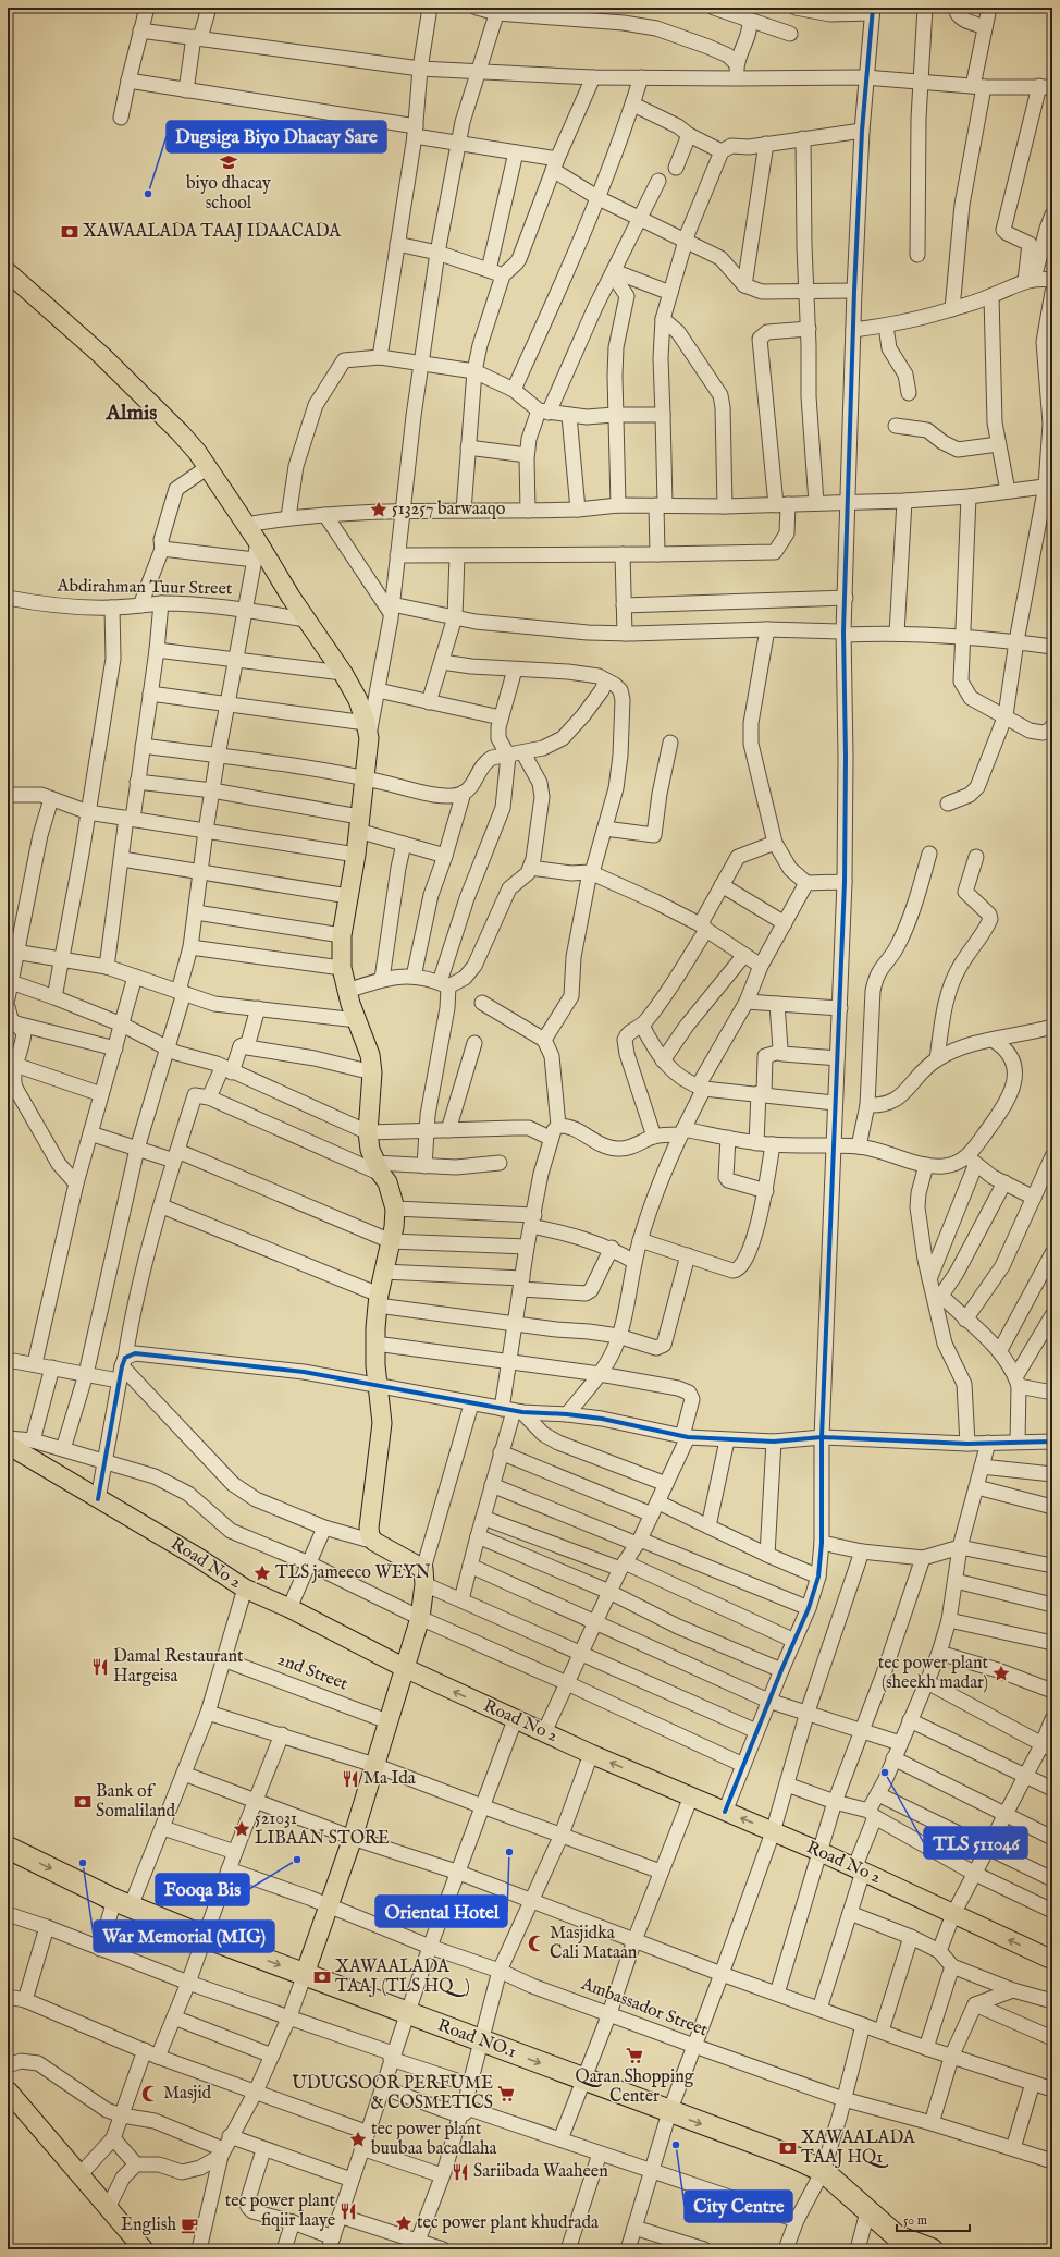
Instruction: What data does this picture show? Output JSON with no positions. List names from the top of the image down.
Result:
{
  "streets": {
    "highway": ["Road NO.1"],
    "main road": ["Road No 2"],
    "street": ["Abdirahman Tuur Street", "2nd Street", "Ambassador Street"]
  },
  "one_way": ["Road NO.1"],
  "districts": ["Almis"],
  "places": {
    "school or university": ["biyo dhacay school"],
    "other": [
      "Dugsiga Biyo Dhacay Sare",
      "TLS 511046",
      "Oriental Hotel",
      "Fooqa Bis",
      "War Memorial (MIG)",
      "City Centre"
    ],
    "bank": [
      "XAWAALADA TAAJ IDAACADA",
      "Bank of Somaliland",
      "XAWAALADA TAAJ (TLS HQ)",
      "XAWAALADA TAAJ HQ1"
    ],
    "place": [
      "513257 barwaaqo",
      "TLS jameeco WEYN",
      "tec power plant (sheekh madar)",
      "521031 LIBAAN STORE",
      "tec power plant buubaa bacadlaha",
      "tec power plant khudrada"
    ],
    "restaurant": [
      "Damal Restaurant Hargeisa",
      "Ma Ida",
      "Sariibada Waaheen",
      "tec power plant fiqiir laaye"
    ],
    "mosque": ["Masjidka Cali Mataan", "Masjid"],
    "supermarket": ["Qaran Shopping Center", "UDUGSOOR PERFUME & COSMETICS"],
    "cafe": ["English"]
  },
  "scale_bar": "50 m"
}
